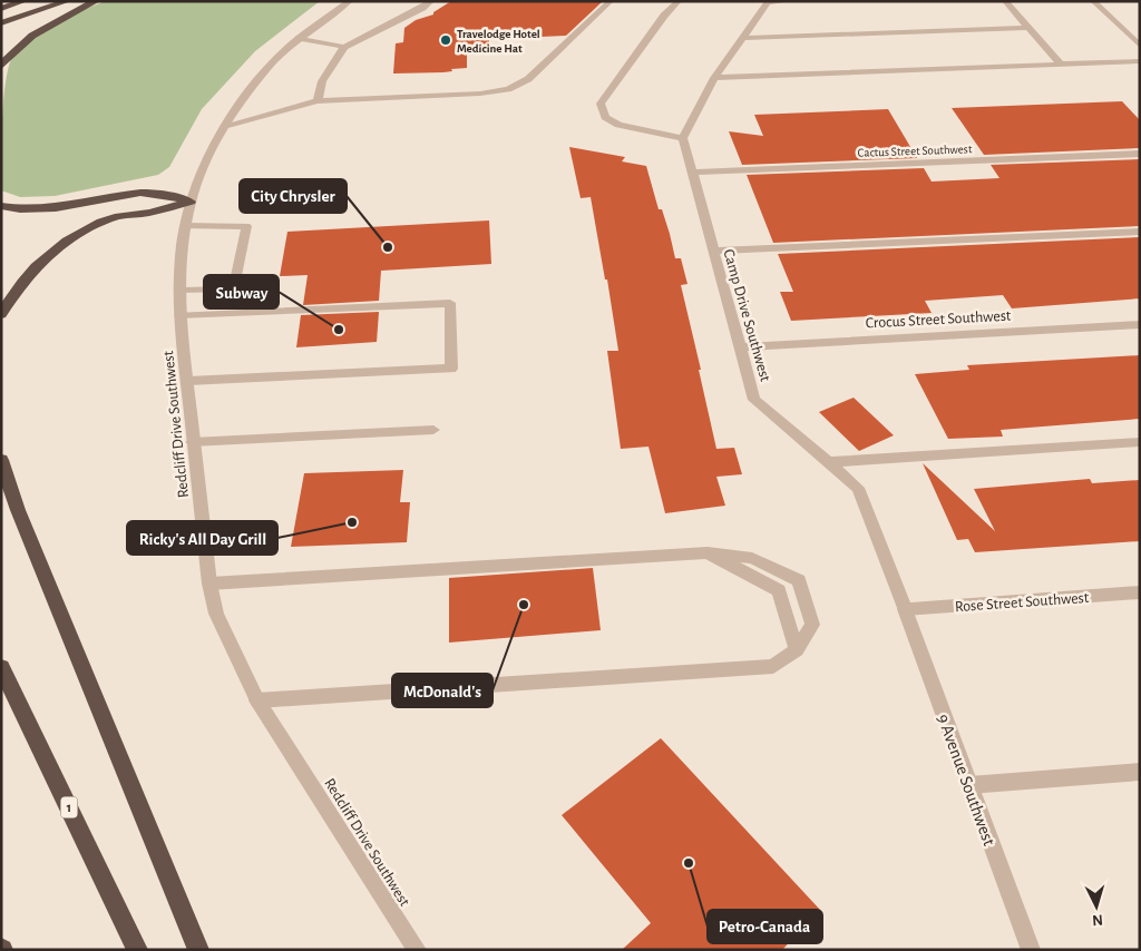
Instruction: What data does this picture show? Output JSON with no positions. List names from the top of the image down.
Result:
{
  "streets": {
    "highway": ["1"],
    "street": [
      "Cactus Street Southwest",
      "Camp Drive Southwest",
      "Crocus Street Southwest",
      "Redcliff Drive Southwest",
      "Rose Street Southwest",
      "9 Avenue Southwest"
    ]
  },
  "crossings": [
    ["Cactus Street Southwest", "Camp Drive Southwest"],
    ["Camp Drive Southwest", "Crocus Street Southwest"],
    ["Camp Drive Southwest", "Rose Street Southwest"],
    ["Camp Drive Southwest", "9 Avenue Southwest"],
    ["Rose Street Southwest", "9 Avenue Southwest"]
  ],
  "places": [
    "Travelodge Hotel Medicine Hat",
    "City Chrysler",
    "Subway",
    "Ricky's All Day Grill",
    "McDonald's",
    "Petro-Canada"
  ],
  "north": "bottom"
}
